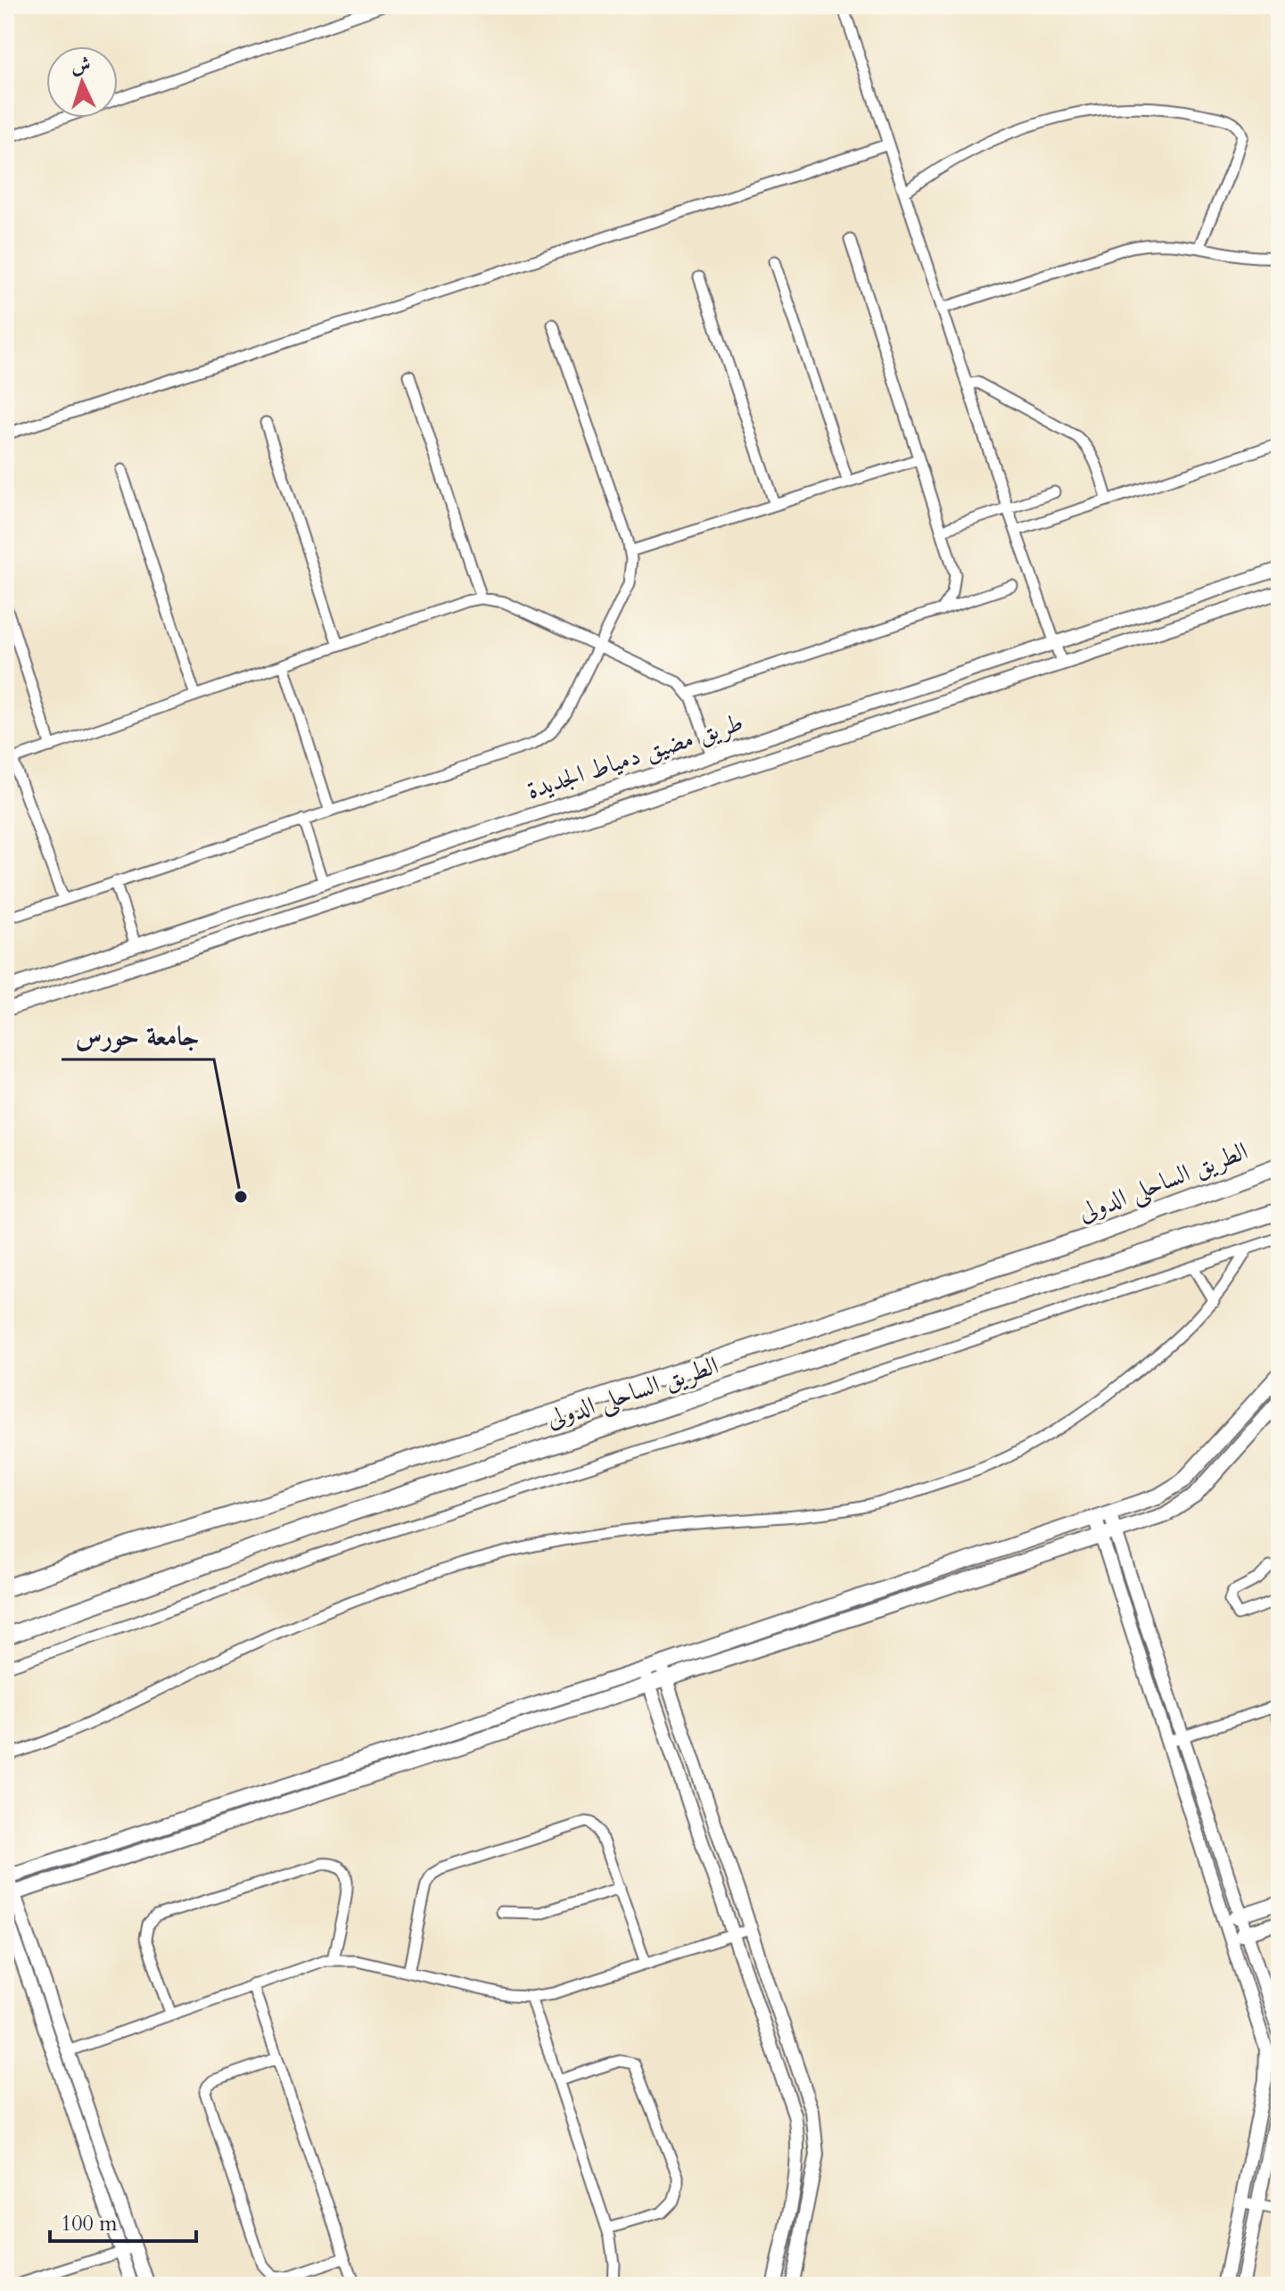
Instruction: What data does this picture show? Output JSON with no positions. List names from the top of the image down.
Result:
{
  "streets": {
    "highway": ["الطريق الساحلى الدولى"],
    "street": ["طريق مضيق دمياط الجديدة"]
  },
  "places": ["جامعة حورس"],
  "scale_bar": "100 m",
  "north": "top"
}
